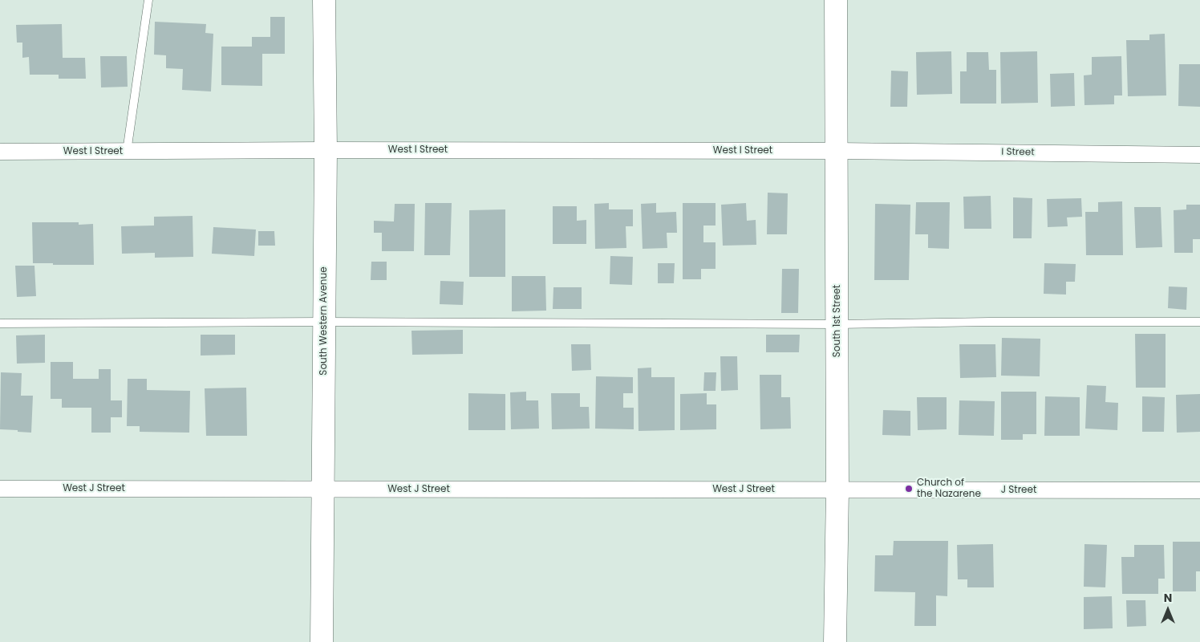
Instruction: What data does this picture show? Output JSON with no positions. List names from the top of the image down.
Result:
{
  "streets": {
    "main road": ["South Western Avenue", "South 1st Street"],
    "street": [
      "West I Street",
      "I Street",
      "West J Street",
      "J Street"
    ]
  },
  "crossings": [
    ["West I Street", "I Street"],
    ["West I Street", "South Western Avenue"],
    ["West I Street", "South 1st Street"],
    ["I Street", "South 1st Street"],
    ["South Western Avenue", "West J Street"],
    ["South 1st Street", "West J Street"],
    ["South 1st Street", "J Street"],
    ["West J Street", "J Street"]
  ],
  "places": ["Church of the Nazarene"],
  "north": "top"
}
